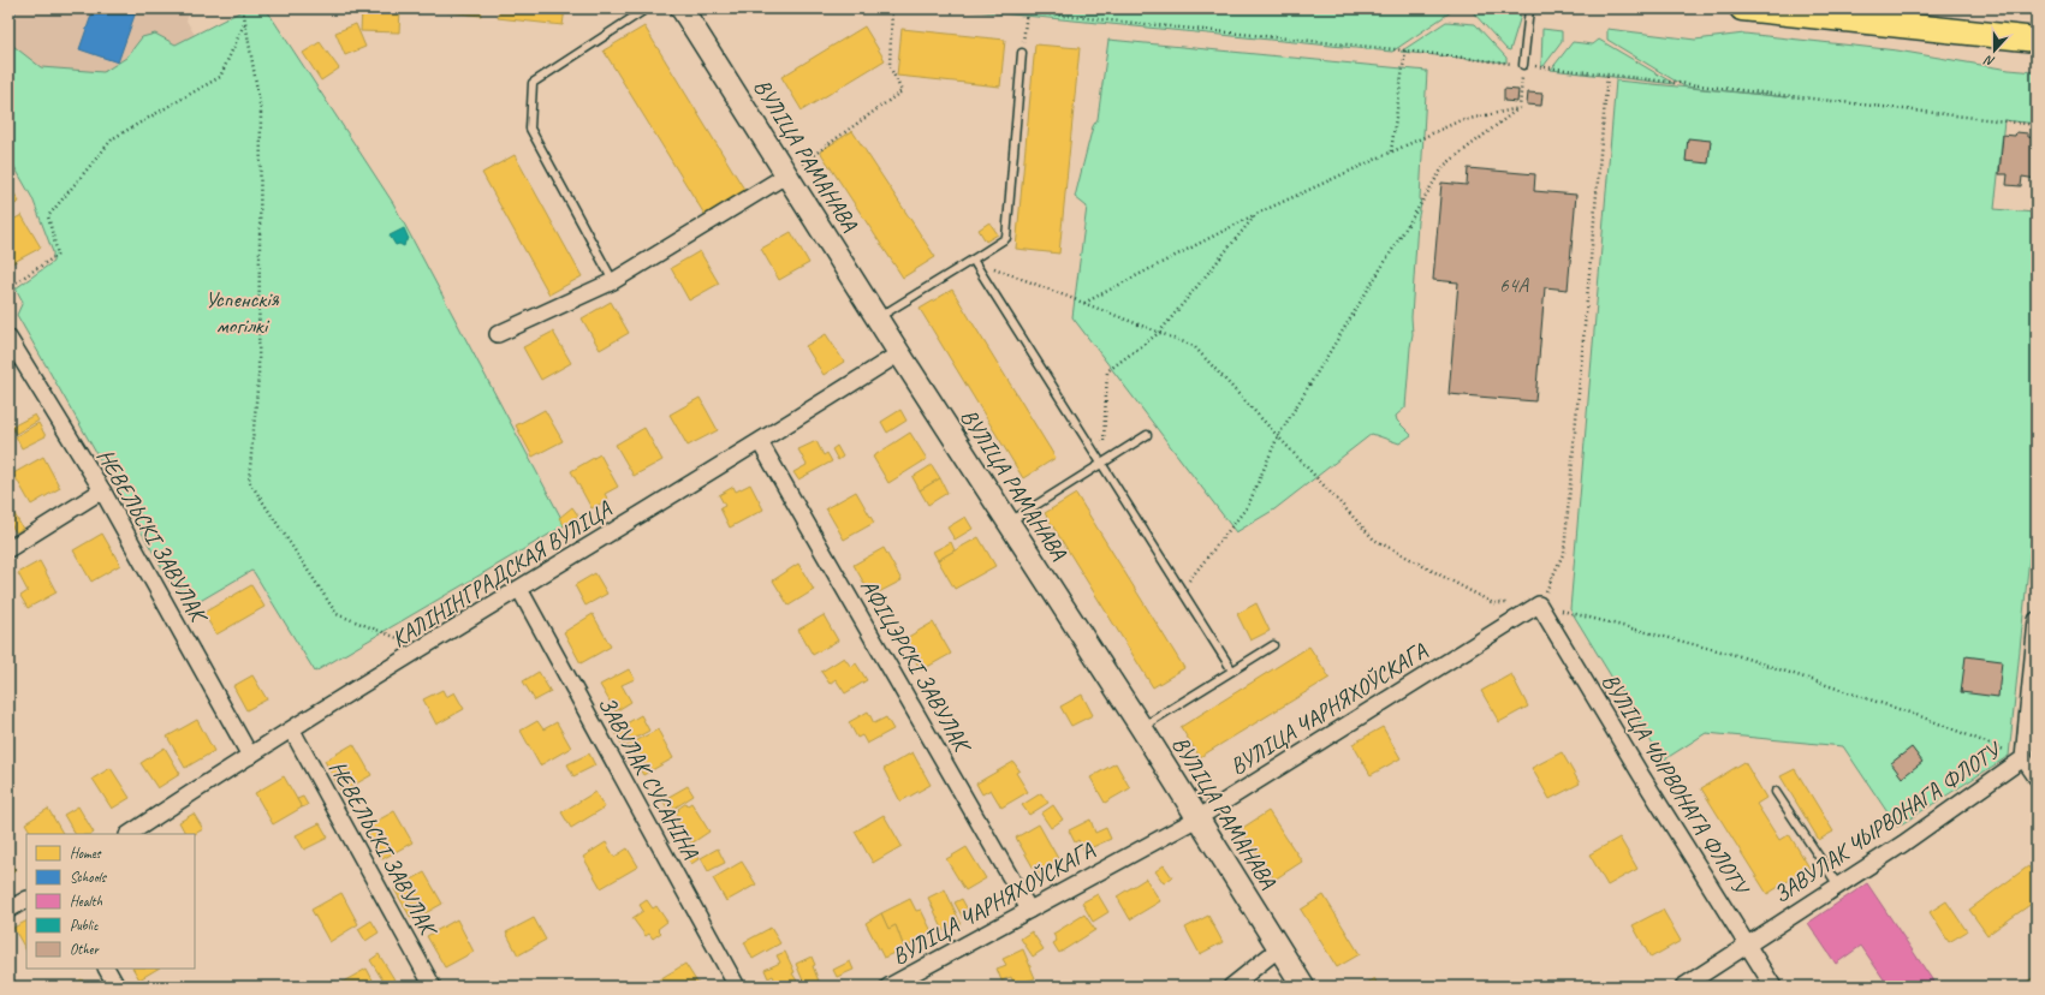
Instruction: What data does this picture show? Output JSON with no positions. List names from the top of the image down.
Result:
{
  "streets": {
    "main road": ["ВУЛІЦА РАМАНАВА"],
    "street": [
      "НЕВЕЛЬСКІ ЗАВУЛАК",
      "КАЛІНІНГРАДСКАЯ ВУЛІЦА",
      "АФІЦЭРСКІ ЗАВУЛАК",
      "ВУЛІЦА ЧАРНЯХОЎСКАГА",
      "ЗАВУЛАК СУСАНІНА",
      "ВУЛІЦА ЧЫРВОНАГА ФЛОТУ",
      "ЗАВУЛАК ЧЫРВОНАГА ФЛОТУ"
    ]
  },
  "crossings": [
    ["ВУЛІЦА РАМАНАВА", "КАЛІНІНГРАДСКАЯ ВУЛІЦА"],
    ["ВУЛІЦА РАМАНАВА", "ВУЛІЦА ЧАРНЯХОЎСКАГА"],
    ["НЕВЕЛЬСКІ ЗАВУЛАК", "КАЛІНІНГРАДСКАЯ ВУЛІЦА"],
    ["КАЛІНІНГРАДСКАЯ ВУЛІЦА", "АФІЦЭРСКІ ЗАВУЛАК"],
    ["КАЛІНІНГРАДСКАЯ ВУЛІЦА", "ЗАВУЛАК СУСАНІНА"],
    ["АФІЦЭРСКІ ЗАВУЛАК", "ВУЛІЦА ЧАРНЯХОЎСКАГА"],
    ["ВУЛІЦА ЧАРНЯХОЎСКАГА", "ВУЛІЦА ЧЫРВОНАГА ФЛОТУ"],
    ["ВУЛІЦА ЧЫРВОНАГА ФЛОТУ", "ЗАВУЛАК ЧЫРВОНАГА ФЛОТУ"]
  ],
  "parks": ["Успенскія могілкі"],
  "house_numbers": ["64А"],
  "legend": [
    "Homes",
    "Schools",
    "Health",
    "Public",
    "Other"
  ],
  "north": "bottom"
}
